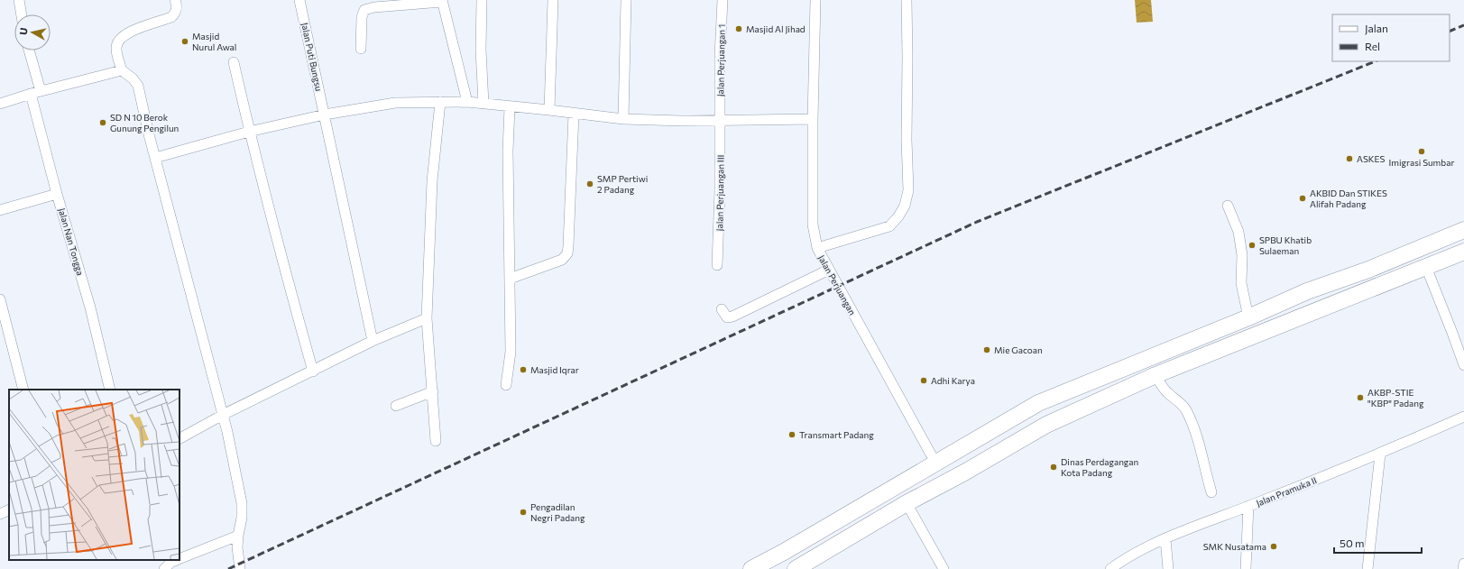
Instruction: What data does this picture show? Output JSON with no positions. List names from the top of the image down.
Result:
{
  "streets": {
    "street": [
      "Jalan Puti Bungsu",
      "Jalan Perjuangan 1",
      "Jalan Perjuangan III",
      "Jalan Nan Tongga",
      "Jalan Perjuangan",
      "Jalan Pramuka II"
    ]
  },
  "crossings": [
    ["Jalan Perjuangan 1", "Jalan Perjuangan III"]
  ],
  "places": [
    "Masjid Al Jihad",
    "Masjid Nurul Awal",
    "SD N 10 Berok Gunung Pengilun",
    "Imigrasi Sumbar",
    "ASKES",
    "SMP Pertiwi 2 Padang",
    "AKBID Dan STIKES Alifah Padang",
    "SPBU Khatib Sulaeman",
    "Mie Gacoan",
    "Masjid Iqrar",
    "Adhi Karya",
    "AKBP-STIE \"KBP\" Padang",
    "Transmart Padang",
    "Dinas Perdagangan Kota Padang",
    "Pengadilan Negri Padang",
    "SMK Nusatama"
  ],
  "legend": ["Jalan", "Rel"],
  "scale_bar": "50 m",
  "north": "left"
}
